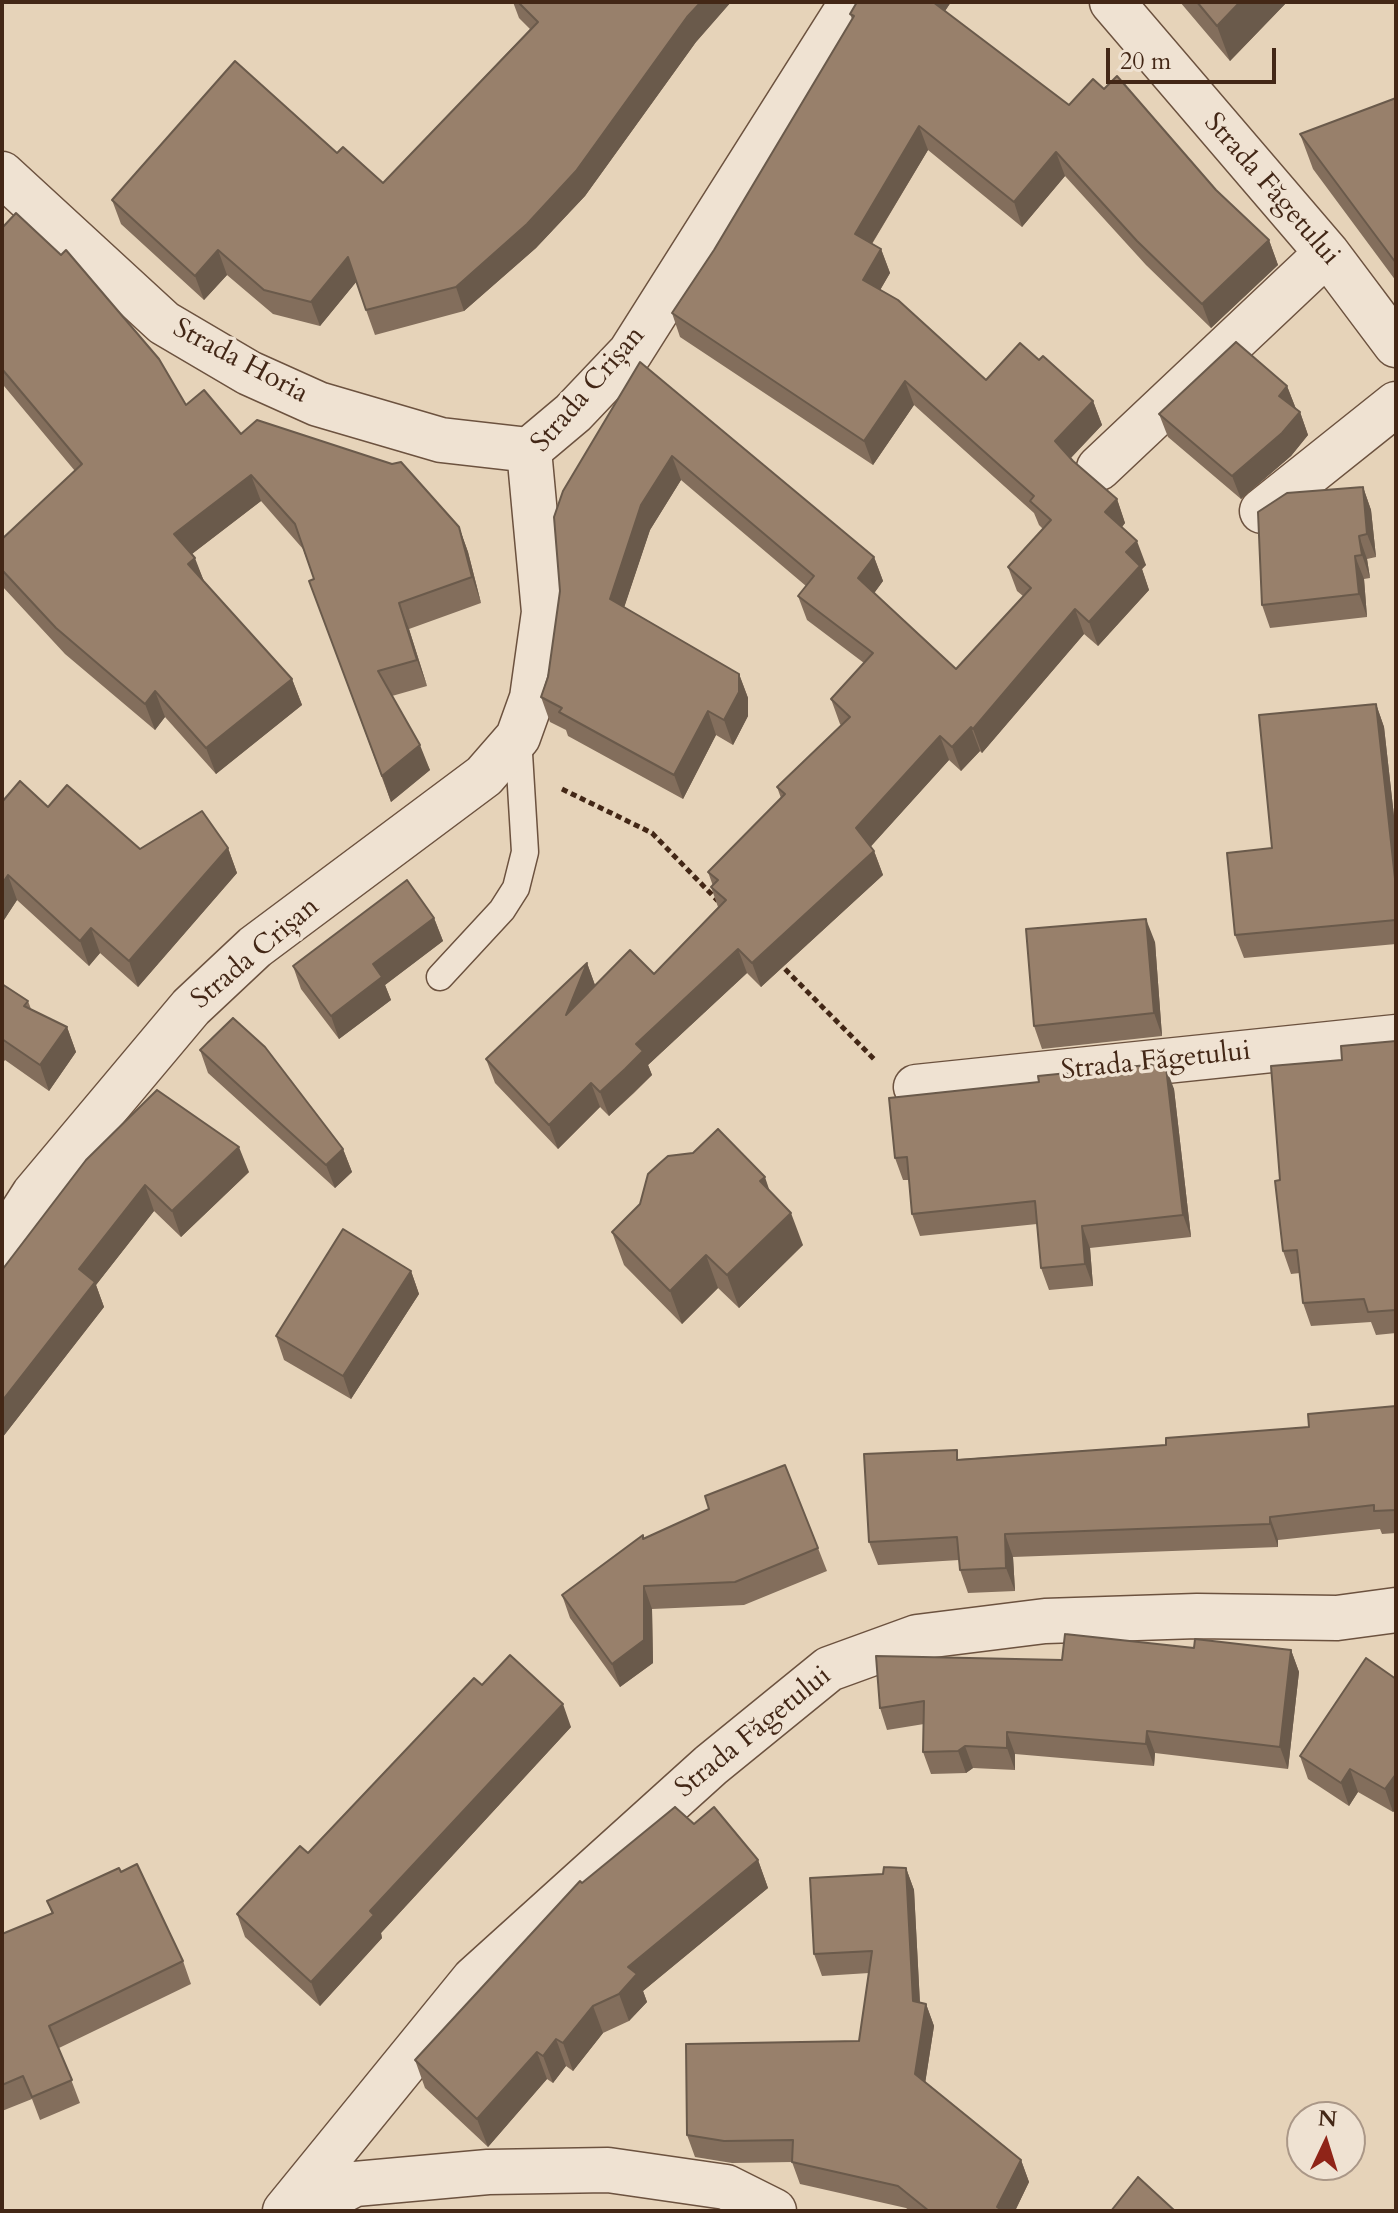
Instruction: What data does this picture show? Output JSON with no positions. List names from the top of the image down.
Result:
{
  "streets": {
    "street": ["Strada Făgetului", "Strada Horia", "Strada Crișan"]
  },
  "crossings": [
    ["Strada Horia", "Strada Crișan"]
  ],
  "scale_bar": "20 m",
  "north": "top"
}
